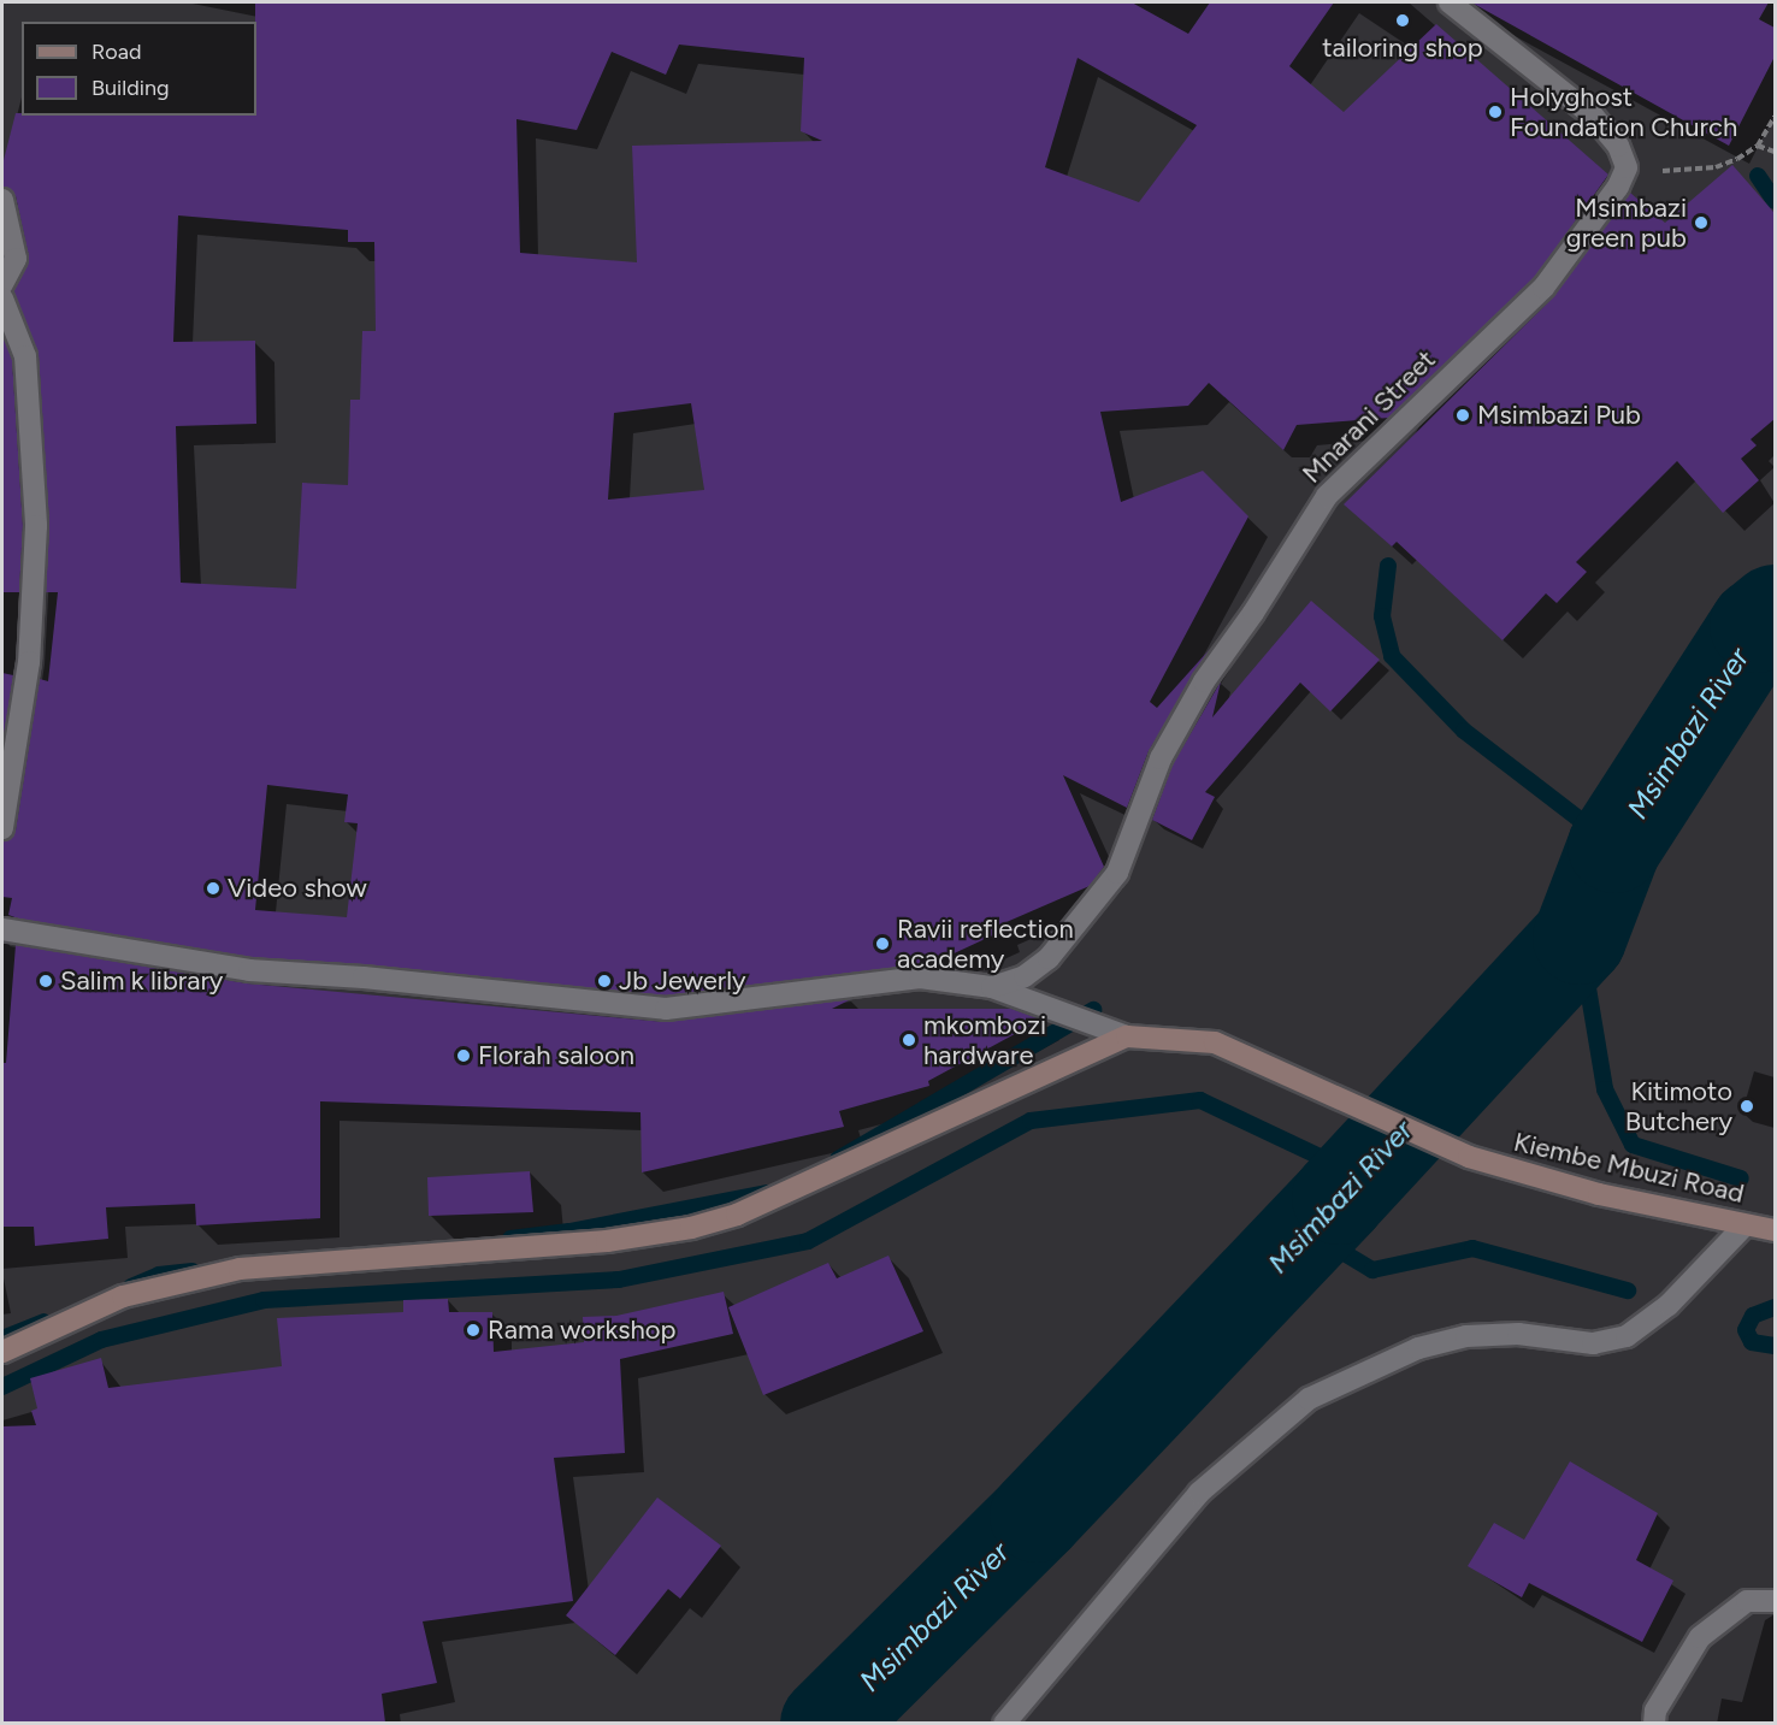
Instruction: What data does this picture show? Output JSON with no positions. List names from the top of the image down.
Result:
{
  "streets": {
    "main road": ["Kiembe Mbuzi Road"],
    "street": ["Mnarani Street"]
  },
  "water": ["Msimbazi River"],
  "places": [
    "tailoring shop",
    "Holyghost Foundation Church",
    "Msimbazi green pub",
    "Msimbazi Pub",
    "Video show",
    "Ravii reflection academy",
    "Salim k library",
    "Jb Jewerly",
    "mkombozi hardware",
    "Florah saloon",
    "Kitimoto Butchery",
    "Rama workshop"
  ],
  "legend": ["Road", "Building"]
}
